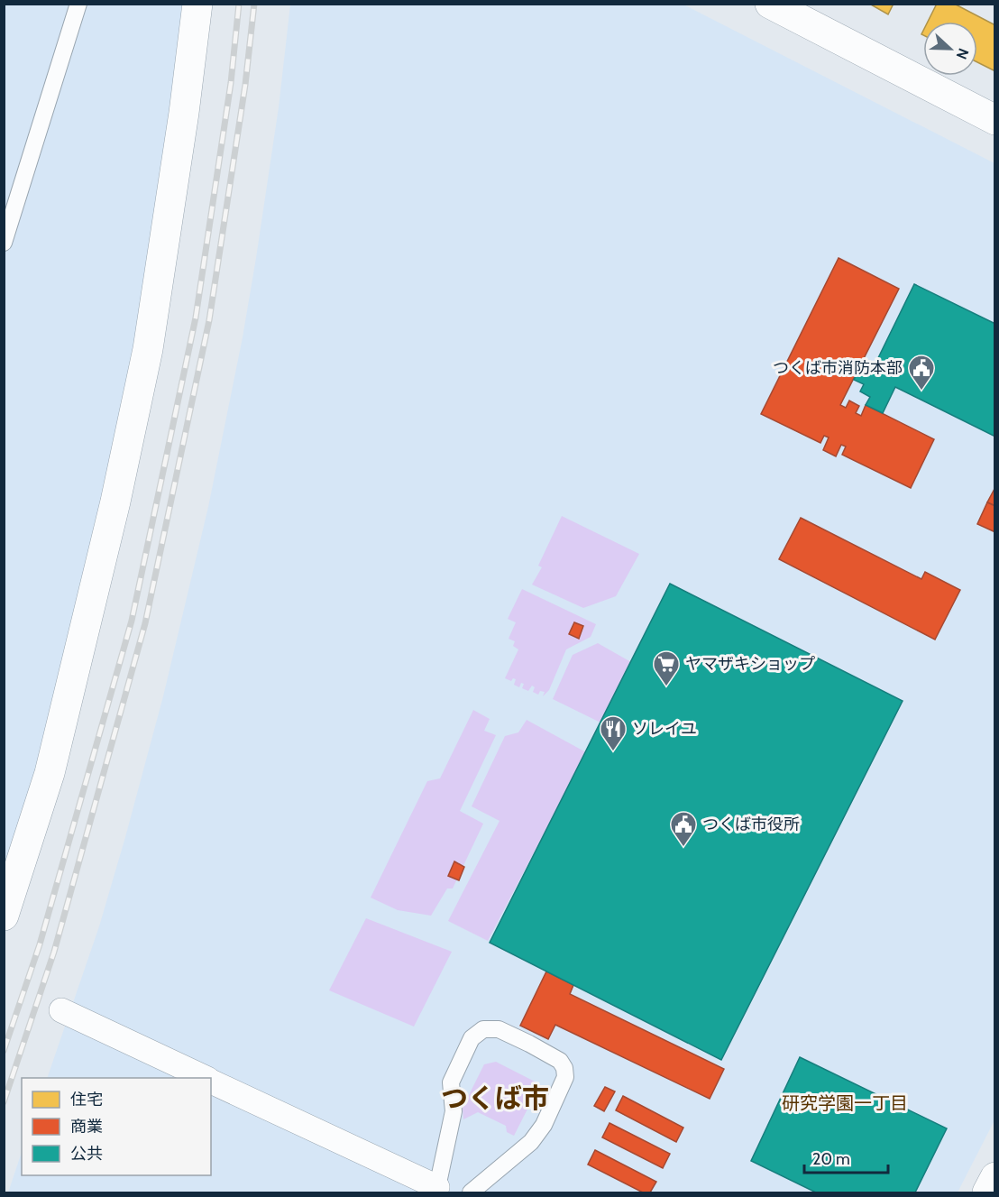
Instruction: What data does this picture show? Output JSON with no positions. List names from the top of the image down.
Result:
{
  "districts": ["つくば市", "研究学園一丁目"],
  "places": {
    "public building": ["つくば市消防本部", "つくば市役所"],
    "supermarket": ["ヤマザキショップ"],
    "restaurant": ["ソレイユ"]
  },
  "legend": ["住宅", "商業", "公共"],
  "scale_bar": "20 m",
  "north": "right"
}
